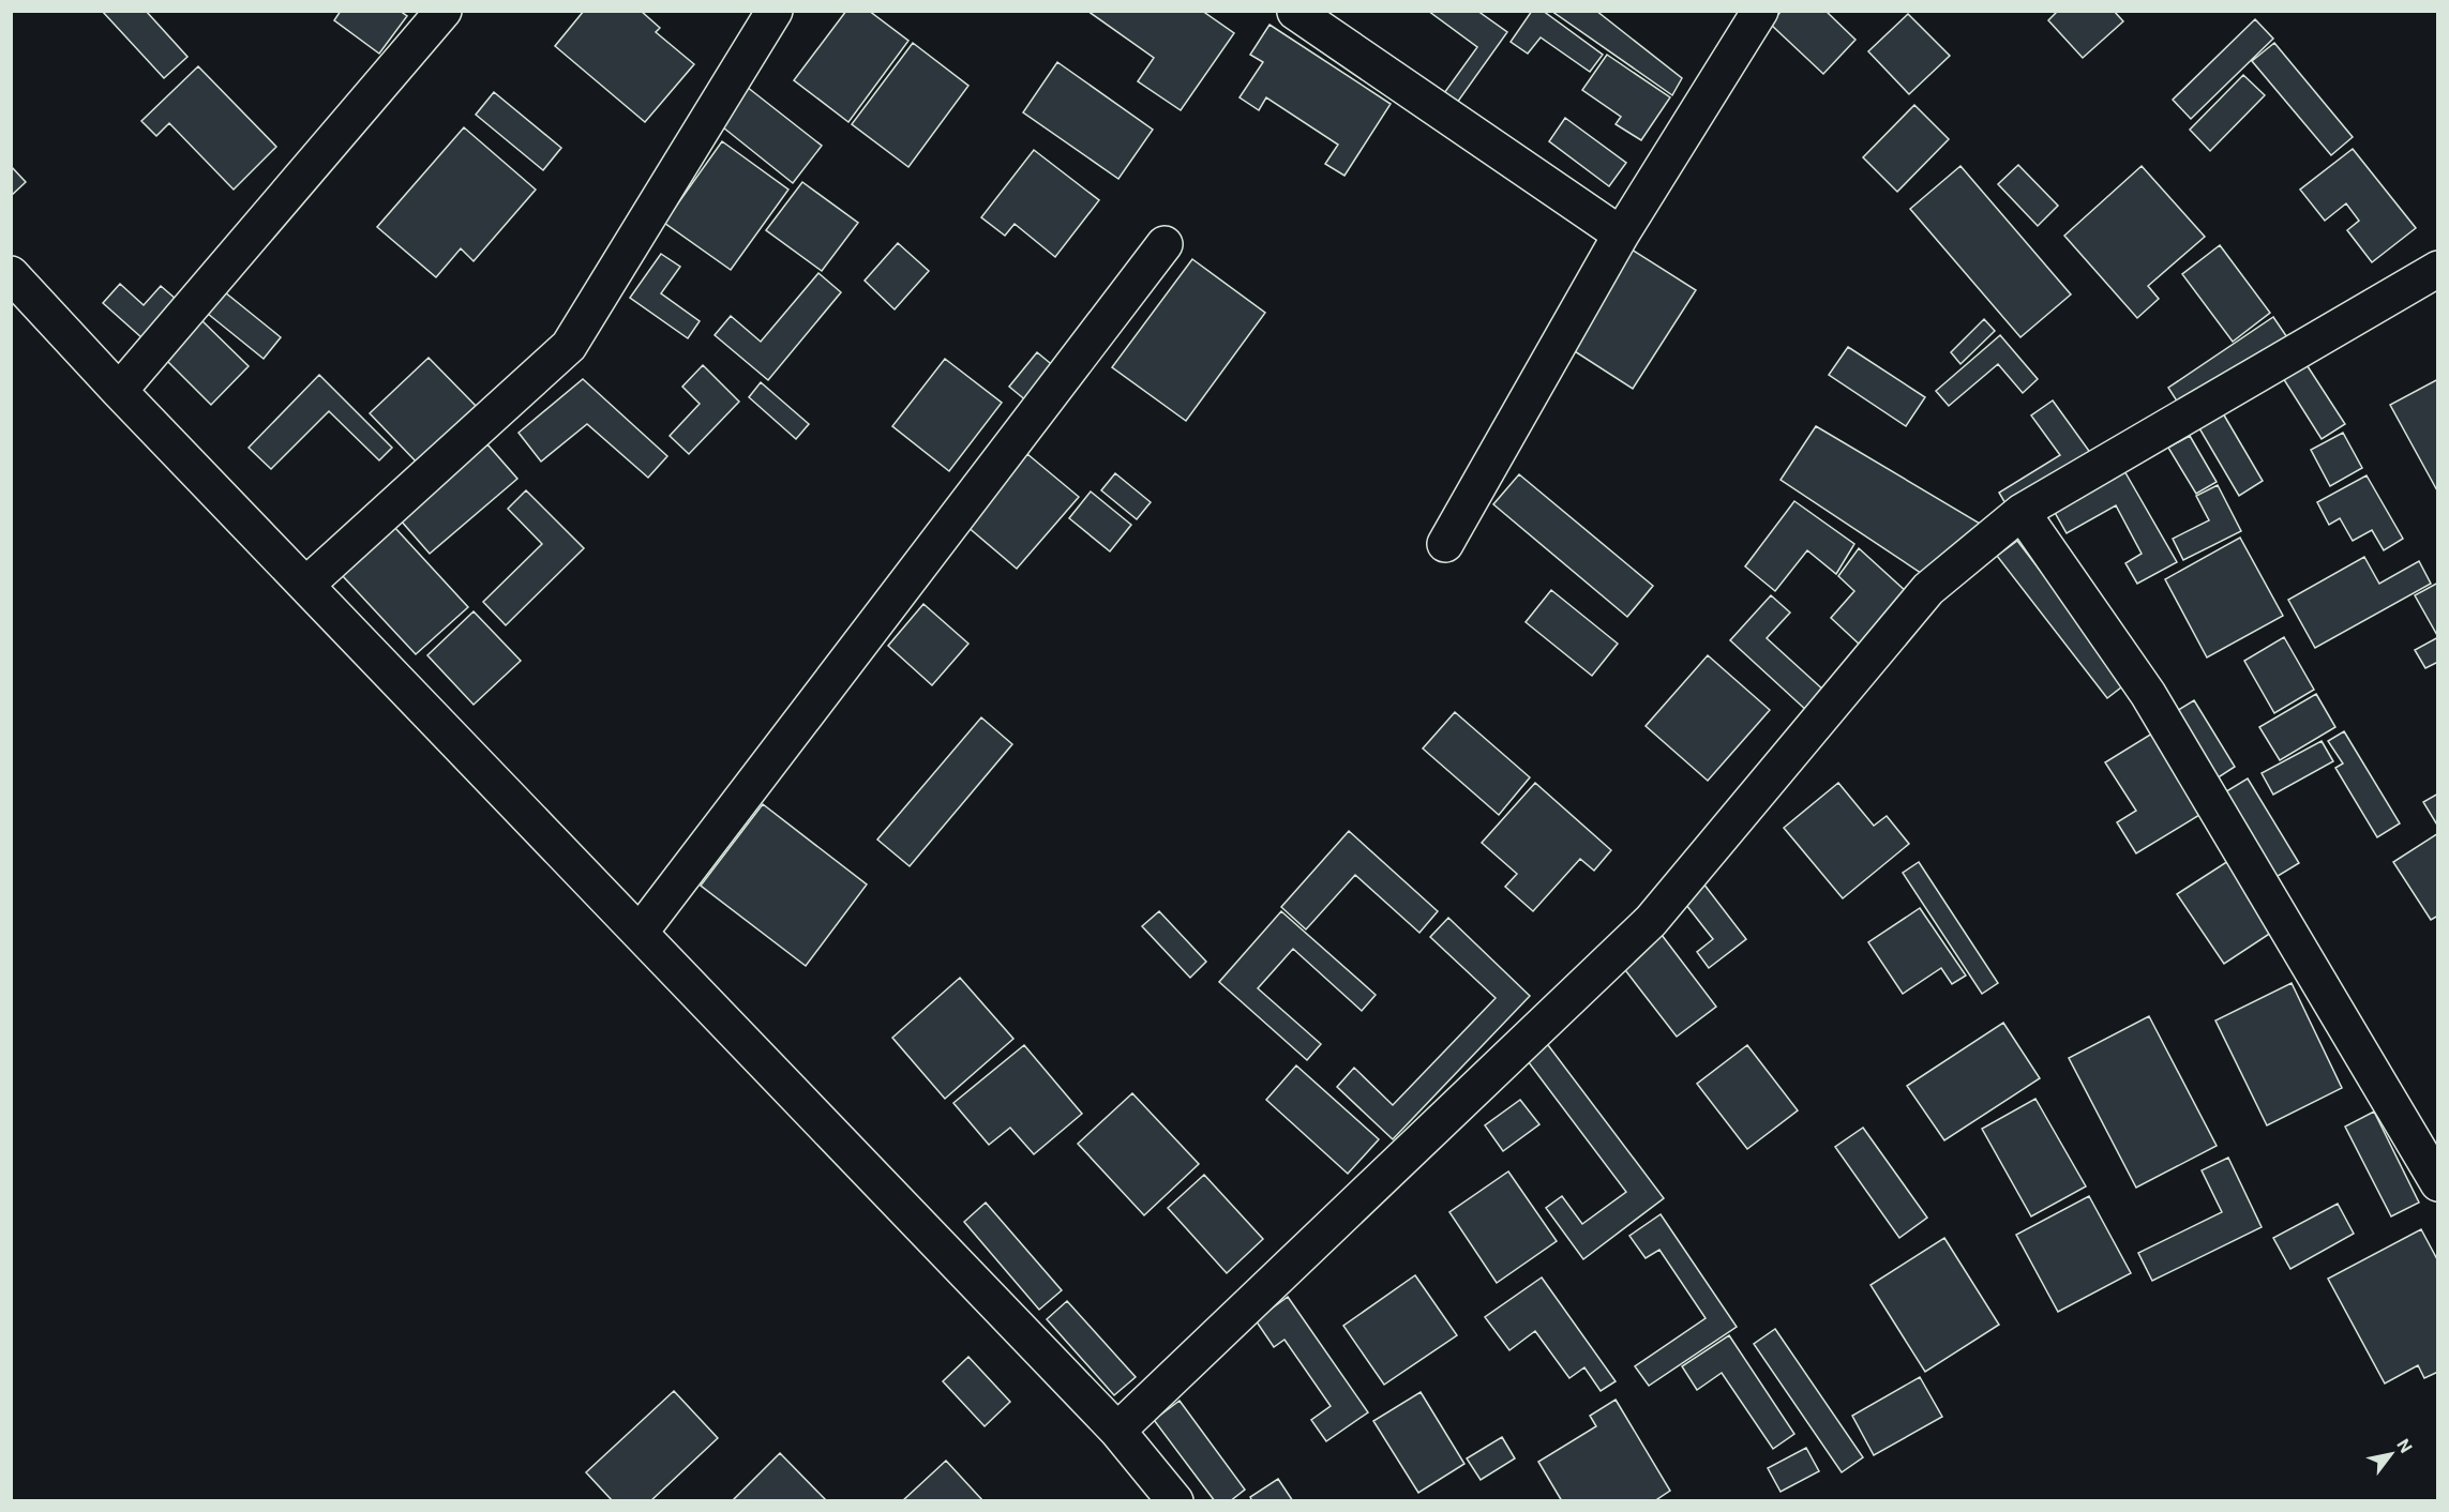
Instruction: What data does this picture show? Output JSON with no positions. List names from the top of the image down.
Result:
{
  "north": "top right"
}
